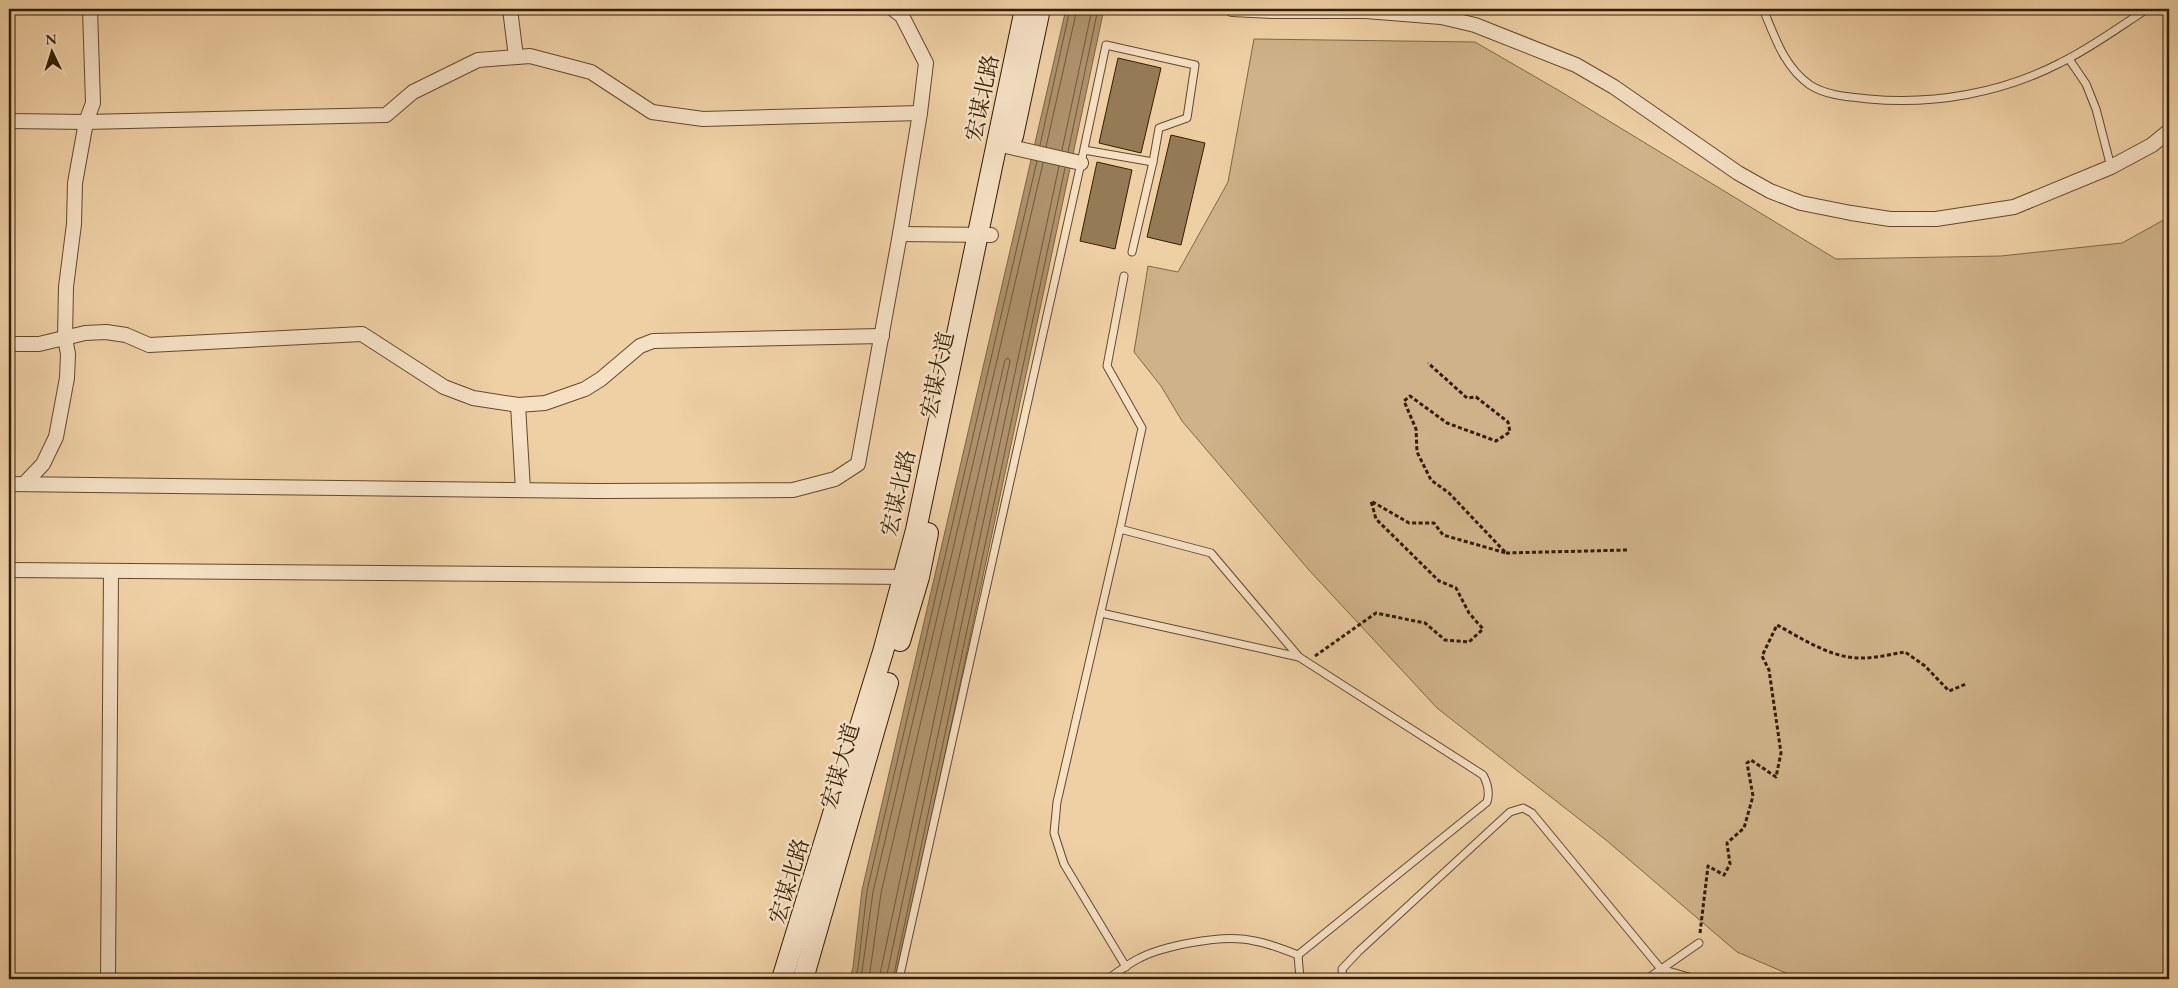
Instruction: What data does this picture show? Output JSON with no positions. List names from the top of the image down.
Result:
{
  "streets": {
    "main road": ["宏谋北路", "宏谋大道"]
  },
  "crossings": [
    ["宏谋北路", "宏谋大道"]
  ],
  "north": "top"
}
